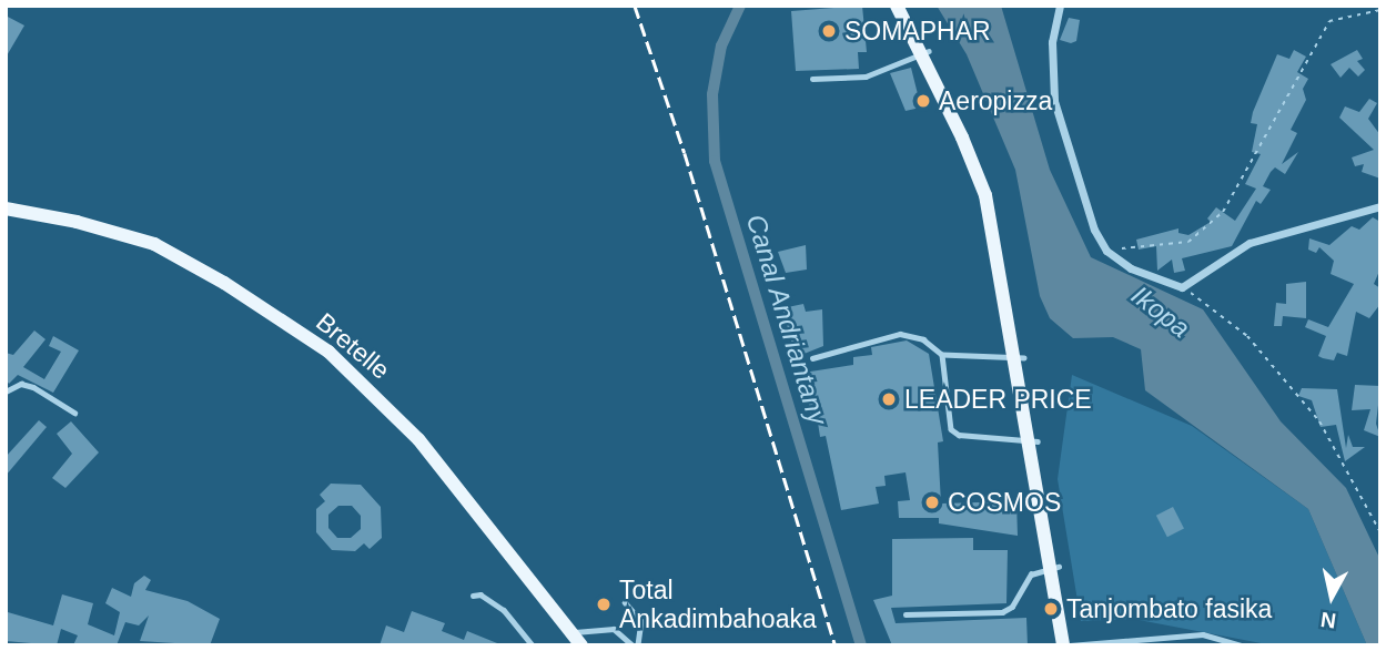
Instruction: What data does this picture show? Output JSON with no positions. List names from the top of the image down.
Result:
{
  "streets": {
    "main road": ["Bretelle"]
  },
  "water": ["Ikopa", "Canal Andriantany"],
  "places": [
    "SOMAPHAR",
    "Aeropizza",
    "LEADER PRICE",
    "COSMOS",
    "Total Ankadimbahoaka",
    "Tanjombato fasika"
  ],
  "north": "bottom"
}
